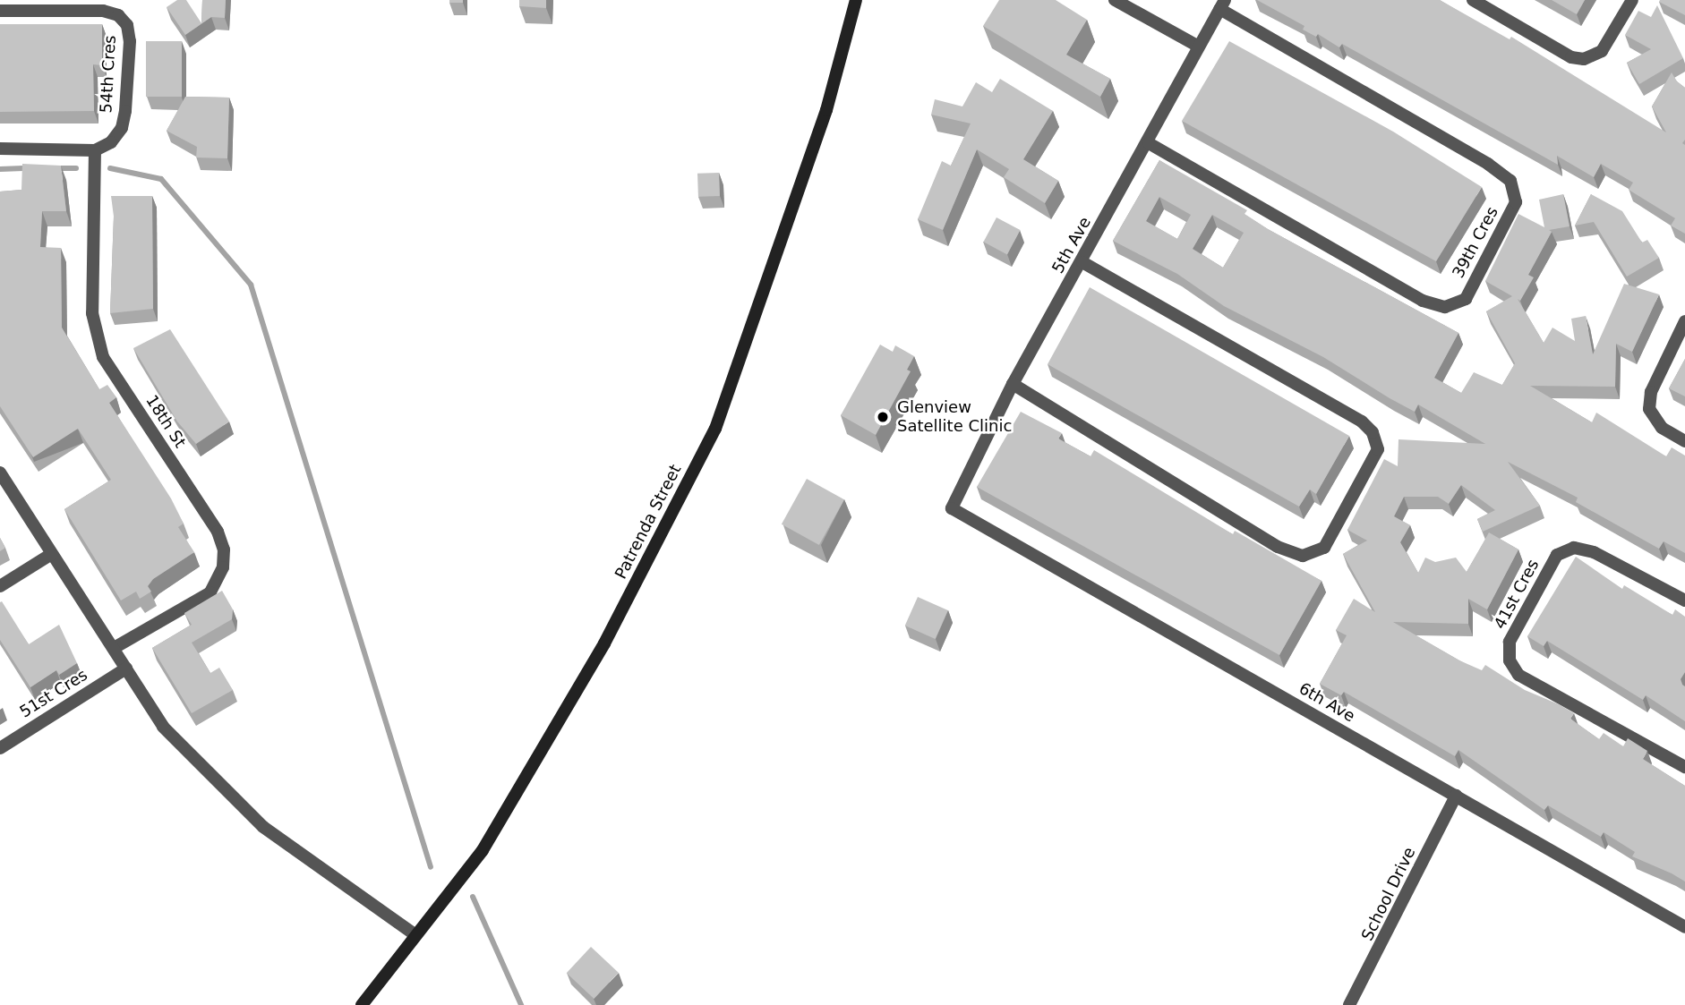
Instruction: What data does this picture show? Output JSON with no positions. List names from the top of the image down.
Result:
{
  "streets": {
    "street": [
      "54th Cres",
      "39th Cres",
      "5th Ave",
      "18th St",
      "Patrenda Street",
      "41st Cres",
      "51st Cres",
      "6th Ave",
      "School Drive"
    ]
  },
  "crossings": [
    ["54th Cres", "18th St"],
    ["39th Cres", "5th Ave"],
    ["5th Ave", "6th Ave"],
    ["6th Ave", "School Drive"]
  ],
  "places": ["Glenview Satellite Clinic"]
}
